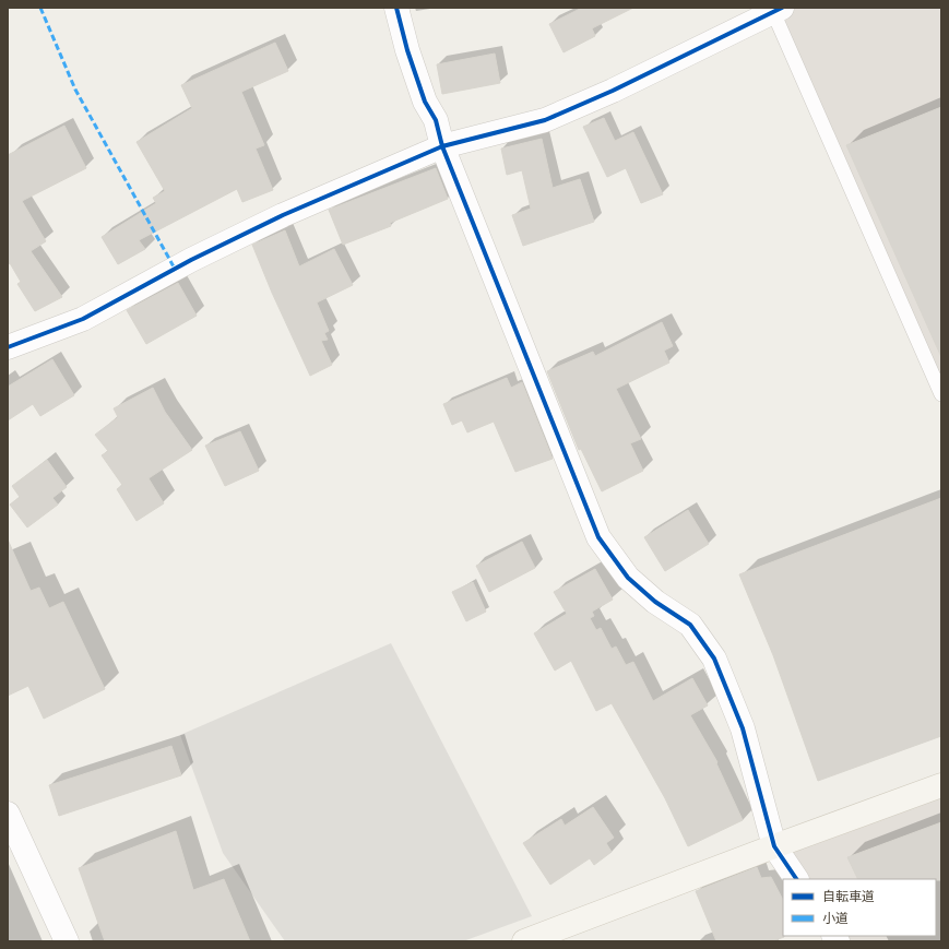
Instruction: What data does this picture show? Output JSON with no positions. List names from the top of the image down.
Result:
{
  "legend": ["自転車道", "小道"]
}
